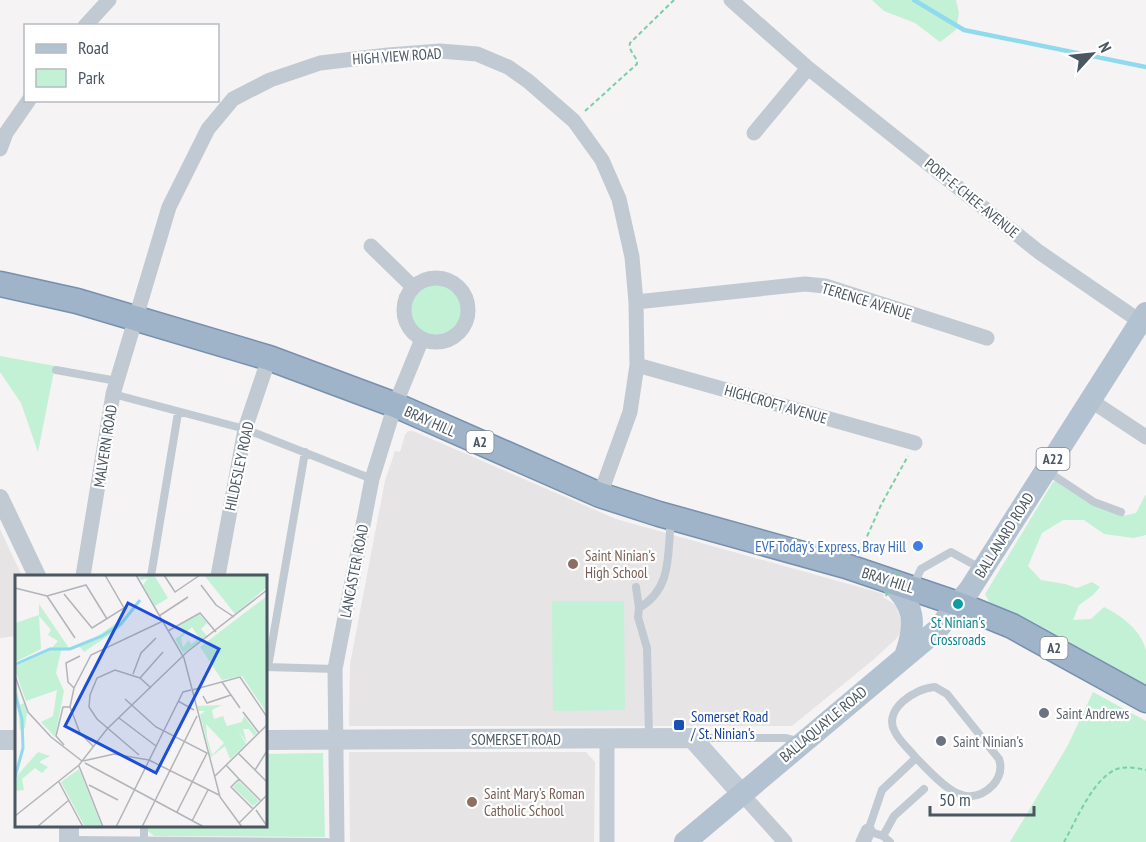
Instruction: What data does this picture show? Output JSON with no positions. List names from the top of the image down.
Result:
{
  "streets": {
    "highway": ["BRAY HILL", "A2"],
    "main road": [
      "A22",
      "BALLANARD ROAD",
      "BALLAQUAYLE ROAD",
      "SOMERSET ROAD"
    ],
    "street": [
      "HIGH VIEW ROAD",
      "PORT-E-CHEE-AVENUE",
      "TERENCE AVENUE",
      "HIGHCROFT AVENUE",
      "MALVERN ROAD",
      "HILDESLEY ROAD",
      "LANCASTER ROAD"
    ]
  },
  "crossings": [
    ["HIGH VIEW ROAD", "TERENCE AVENUE"],
    ["HIGH VIEW ROAD", "HIGHCROFT AVENUE"],
    ["HIGH VIEW ROAD", "BRAY HILL"],
    ["HIGH VIEW ROAD", "MALVERN ROAD"],
    ["PORT-E-CHEE-AVENUE", "BALLANARD ROAD"],
    ["BRAY HILL", "A2"],
    ["BRAY HILL", "MALVERN ROAD"],
    ["BRAY HILL", "HILDESLEY ROAD"],
    ["BRAY HILL", "BALLANARD ROAD"],
    ["BRAY HILL", "LANCASTER ROAD"],
    ["BRAY HILL", "BALLAQUAYLE ROAD"],
    ["A2", "BALLANARD ROAD"],
    ["A2", "BALLAQUAYLE ROAD"],
    ["BALLANARD ROAD", "BALLAQUAYLE ROAD"],
    ["LANCASTER ROAD", "SOMERSET ROAD"]
  ],
  "places": {
    "other": [
      "EVF Today's Express, Bray Hill",
      "Saint Ninian's High School",
      "St Ninian's Crossroads",
      "Saint Andrews",
      "Saint Ninian's",
      "Saint Mary's Roman Catholic School"
    ],
    "transit": ["Somerset Road / St. Ninian's"]
  },
  "legend": ["Road", "Park"],
  "scale_bar": "50 m",
  "north": "top right"
}
